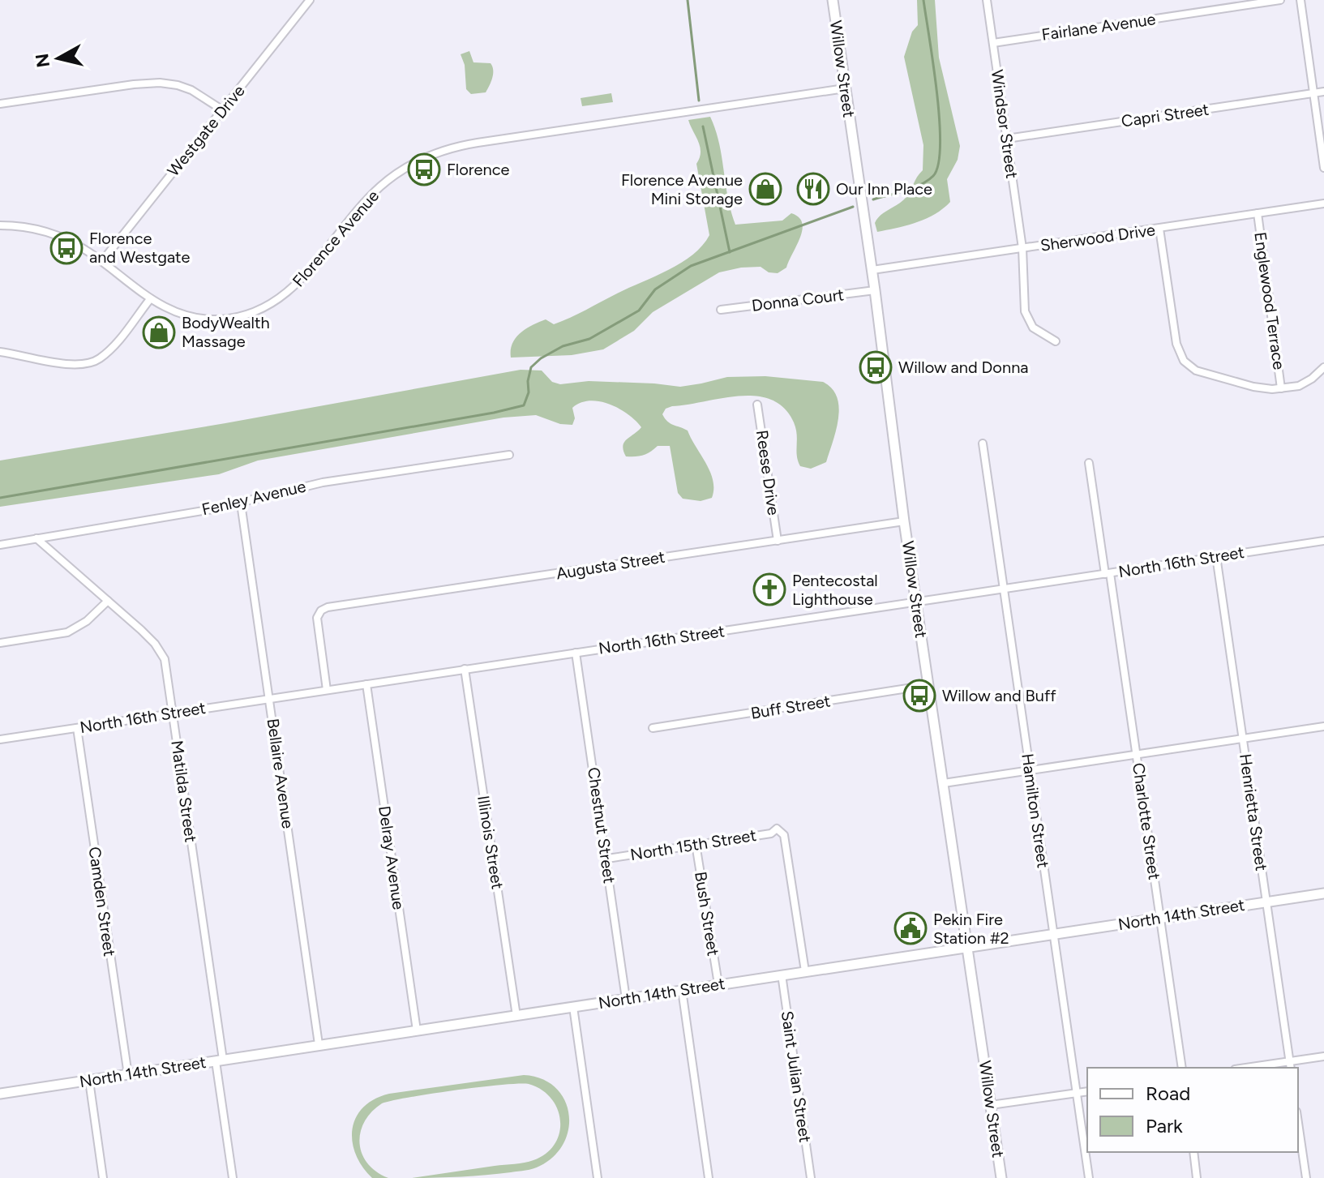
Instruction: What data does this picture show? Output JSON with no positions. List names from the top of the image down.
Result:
{
  "streets": {
    "main road": ["Willow Street", "North 14th Street"],
    "street": [
      "Fairlane Avenue",
      "Capri Street",
      "Windsor Street",
      "Westgate Drive",
      "Sherwood Drive",
      "Florence Avenue",
      "Donna Court",
      "Englewood Terrace",
      "Reese Drive",
      "Fenley Avenue",
      "North 16th Street",
      "Augusta Street",
      "Buff Street",
      "Bellaire Avenue",
      "Matilda Street",
      "Hamilton Street",
      "Henrietta Street",
      "Charlotte Street",
      "Chestnut Street",
      "Illinois Street",
      "North 15th Street",
      "Delray Avenue",
      "Camden Street",
      "Bush Street",
      "Saint Julian Street"
    ]
  },
  "crossings": [
    ["Fairlane Avenue", "Windsor Street"],
    ["Willow Street", "Sherwood Drive"],
    ["Willow Street", "Florence Avenue"],
    ["Willow Street", "Donna Court"],
    ["Willow Street", "North 16th Street"],
    ["Willow Street", "Augusta Street"],
    ["Willow Street", "Buff Street"],
    ["Willow Street", "North 14th Street"],
    ["Capri Street", "Windsor Street"],
    ["Windsor Street", "Sherwood Drive"],
    ["Westgate Drive", "Florence Avenue"],
    ["Sherwood Drive", "Englewood Terrace"],
    ["Reese Drive", "Augusta Street"],
    ["Fenley Avenue", "Bellaire Avenue"],
    ["Fenley Avenue", "Matilda Street"],
    ["North 16th Street", "Augusta Street"],
    ["North 16th Street", "Bellaire Avenue"],
    ["North 16th Street", "Matilda Street"],
    ["North 16th Street", "Hamilton Street"],
    ["North 16th Street", "Henrietta Street"],
    ["North 16th Street", "Charlotte Street"],
    ["North 16th Street", "Chestnut Street"],
    ["North 16th Street", "Illinois Street"],
    ["North 16th Street", "Delray Avenue"],
    ["North 16th Street", "Camden Street"],
    ["Bellaire Avenue", "North 14th Street"],
    ["Matilda Street", "North 14th Street"],
    ["Hamilton Street", "North 14th Street"],
    ["Henrietta Street", "North 14th Street"],
    ["Charlotte Street", "North 14th Street"],
    ["Chestnut Street", "North 15th Street"],
    ["Chestnut Street", "North 14th Street"],
    ["Illinois Street", "North 14th Street"],
    ["North 15th Street", "Bush Street"],
    ["North 15th Street", "North 14th Street"],
    ["Delray Avenue", "North 14th Street"],
    ["Camden Street", "North 14th Street"],
    ["Bush Street", "North 14th Street"],
    ["North 14th Street", "Saint Julian Street"]
  ],
  "places": {
    "bus stop": [
      "Florence",
      "Florence and Westgate",
      "Willow and Donna",
      "Willow and Buff"
    ],
    "shop": ["Florence Avenue Mini Storage", "BodyWealth Massage"],
    "restaurant": ["Our Inn Place"],
    "church": ["Pentecostal Lighthouse"],
    "public building": ["Pekin Fire Station #2"]
  },
  "legend": ["Road", "Park"],
  "north": "left"
}
